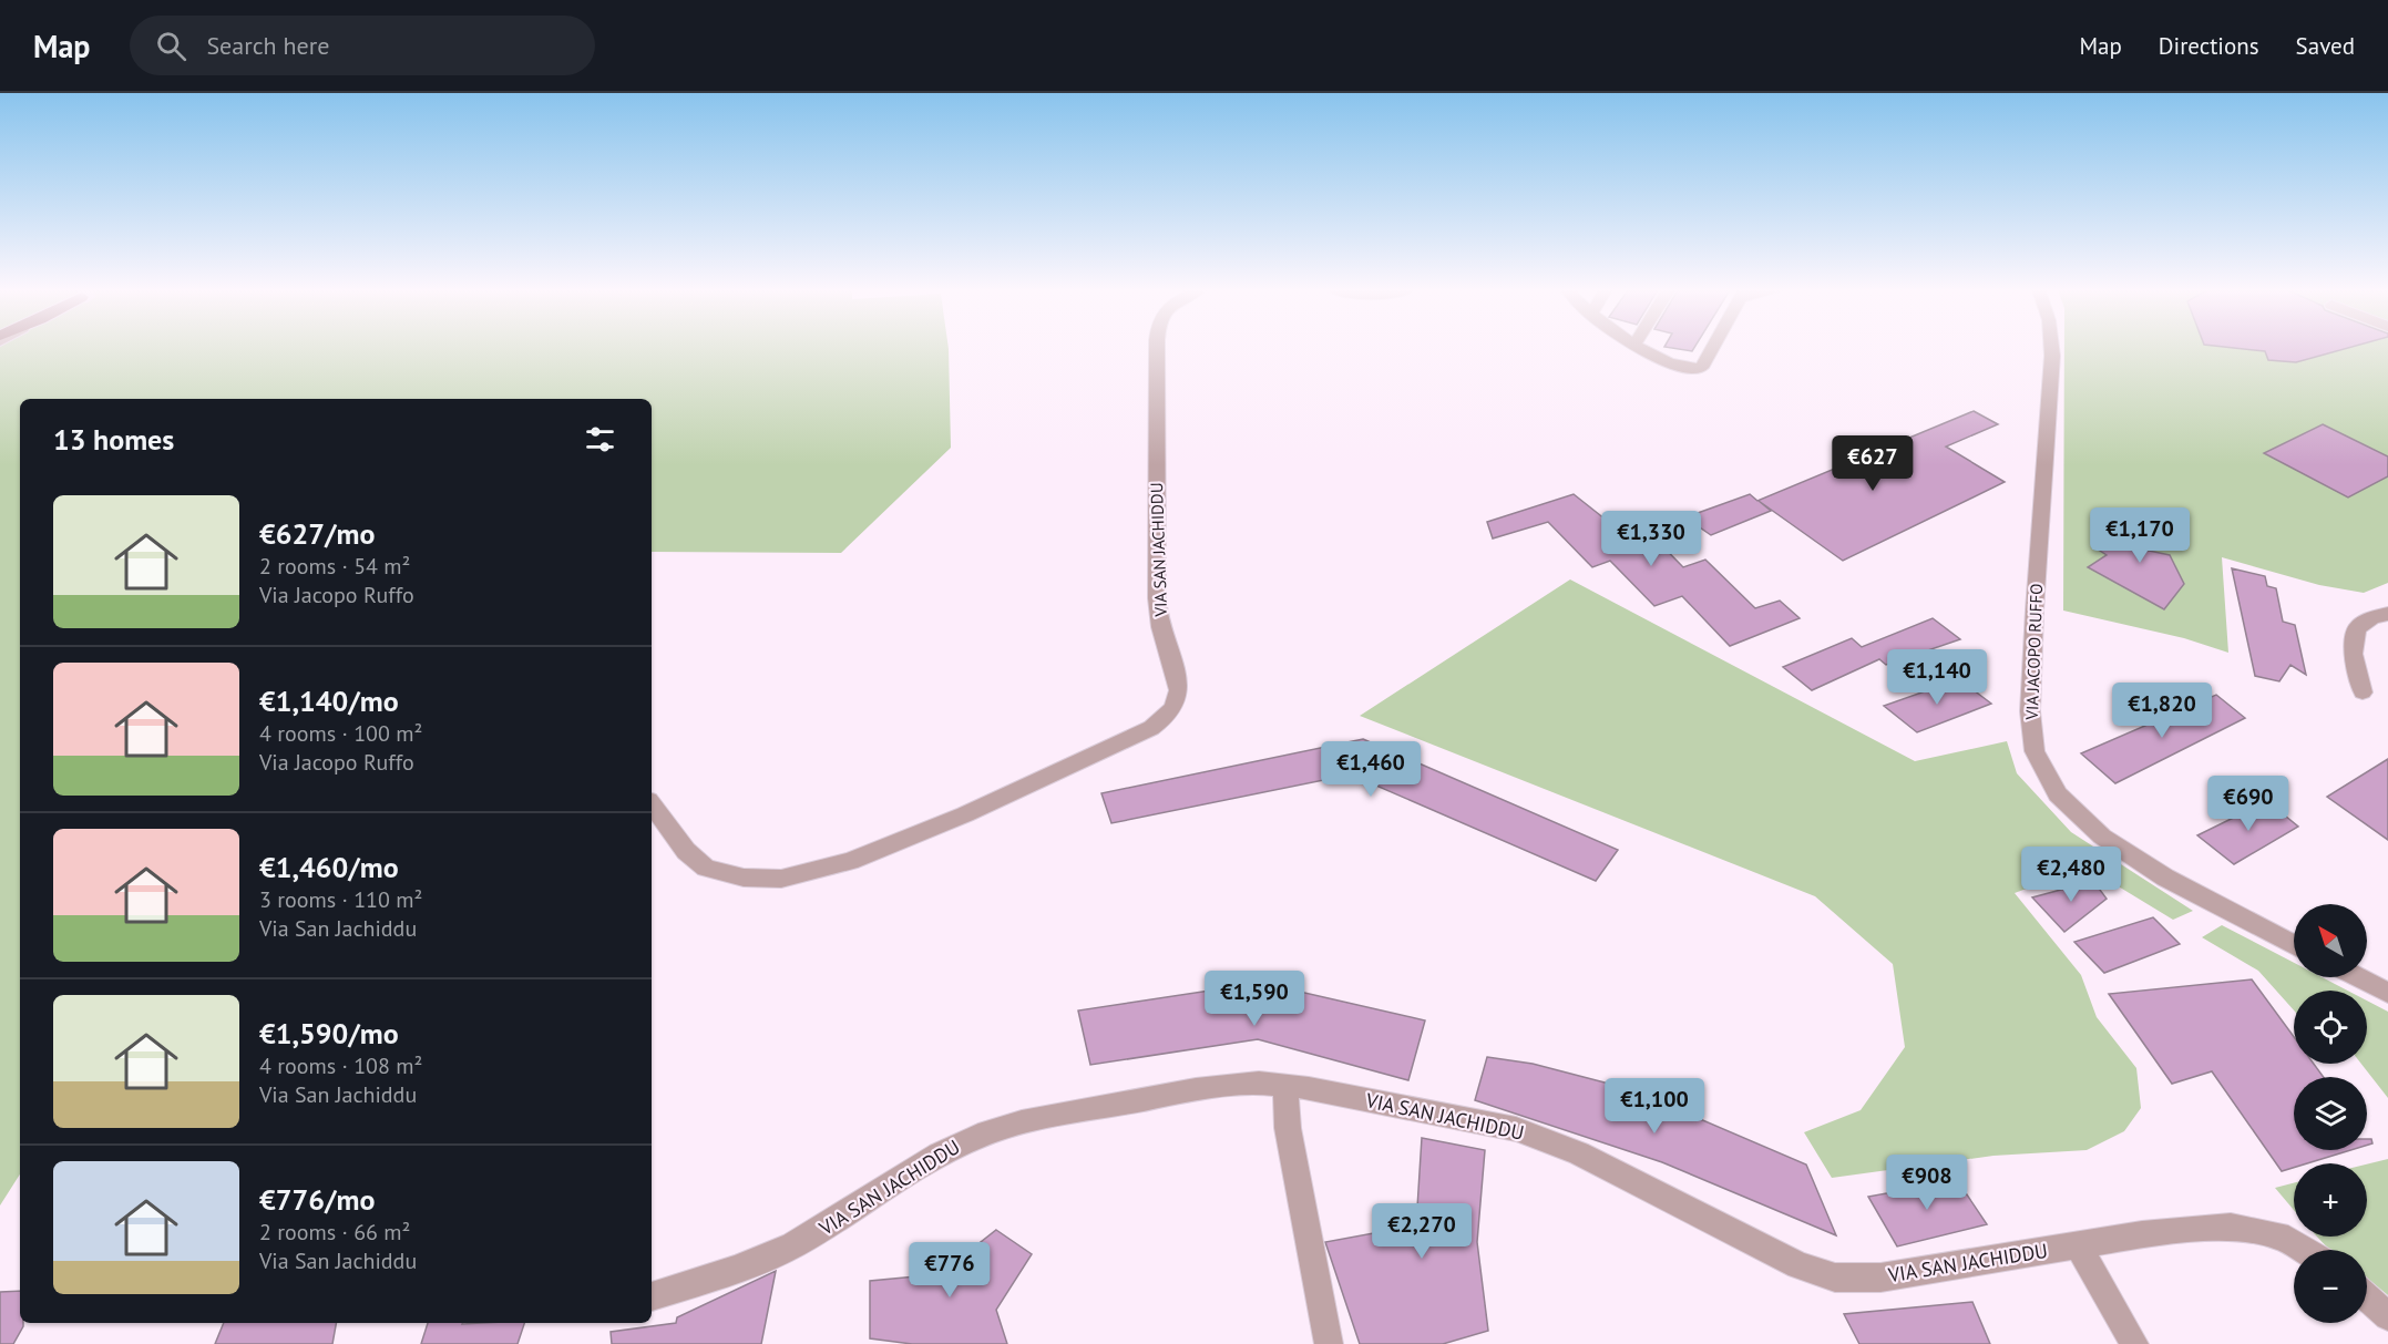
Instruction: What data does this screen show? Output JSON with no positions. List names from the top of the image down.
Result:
{
  "streets": {
    "street": ["VIA SAN JACHIDDU", "VIA JACOPO RUFFO"]
  },
  "north": "top left",
  "page": {
    "header": "Map",
    "search": "Search here",
    "nav": ["Map", "Directions", "Saved"],
    "heading": "13 homes",
    "price": [
      "€627",
      "€1,170",
      "€1,330",
      "€1,140",
      "€1,820",
      "€1,460",
      "€690",
      "€2,480",
      "€1,590",
      "€1,100",
      "€908",
      "€2,270",
      "€776"
    ],
    "list": [
      {
        "name": "€627/mo",
        "note": "2 rooms · 54 m² · Via Jacopo Ruffo"
      },
      {
        "name": "€1,140/mo",
        "note": "4 rooms · 100 m² · Via Jacopo Ruffo"
      },
      {
        "name": "€1,460/mo",
        "note": "3 rooms · 110 m² · Via San Jachiddu"
      },
      {
        "name": "€1,590/mo",
        "note": "4 rooms · 108 m² · Via San Jachiddu"
      },
      {
        "name": "€776/mo",
        "note": "2 rooms · 66 m² · Via San Jachiddu"
      }
    ],
    "map_buttons": ["+", "−"]
  }
}
